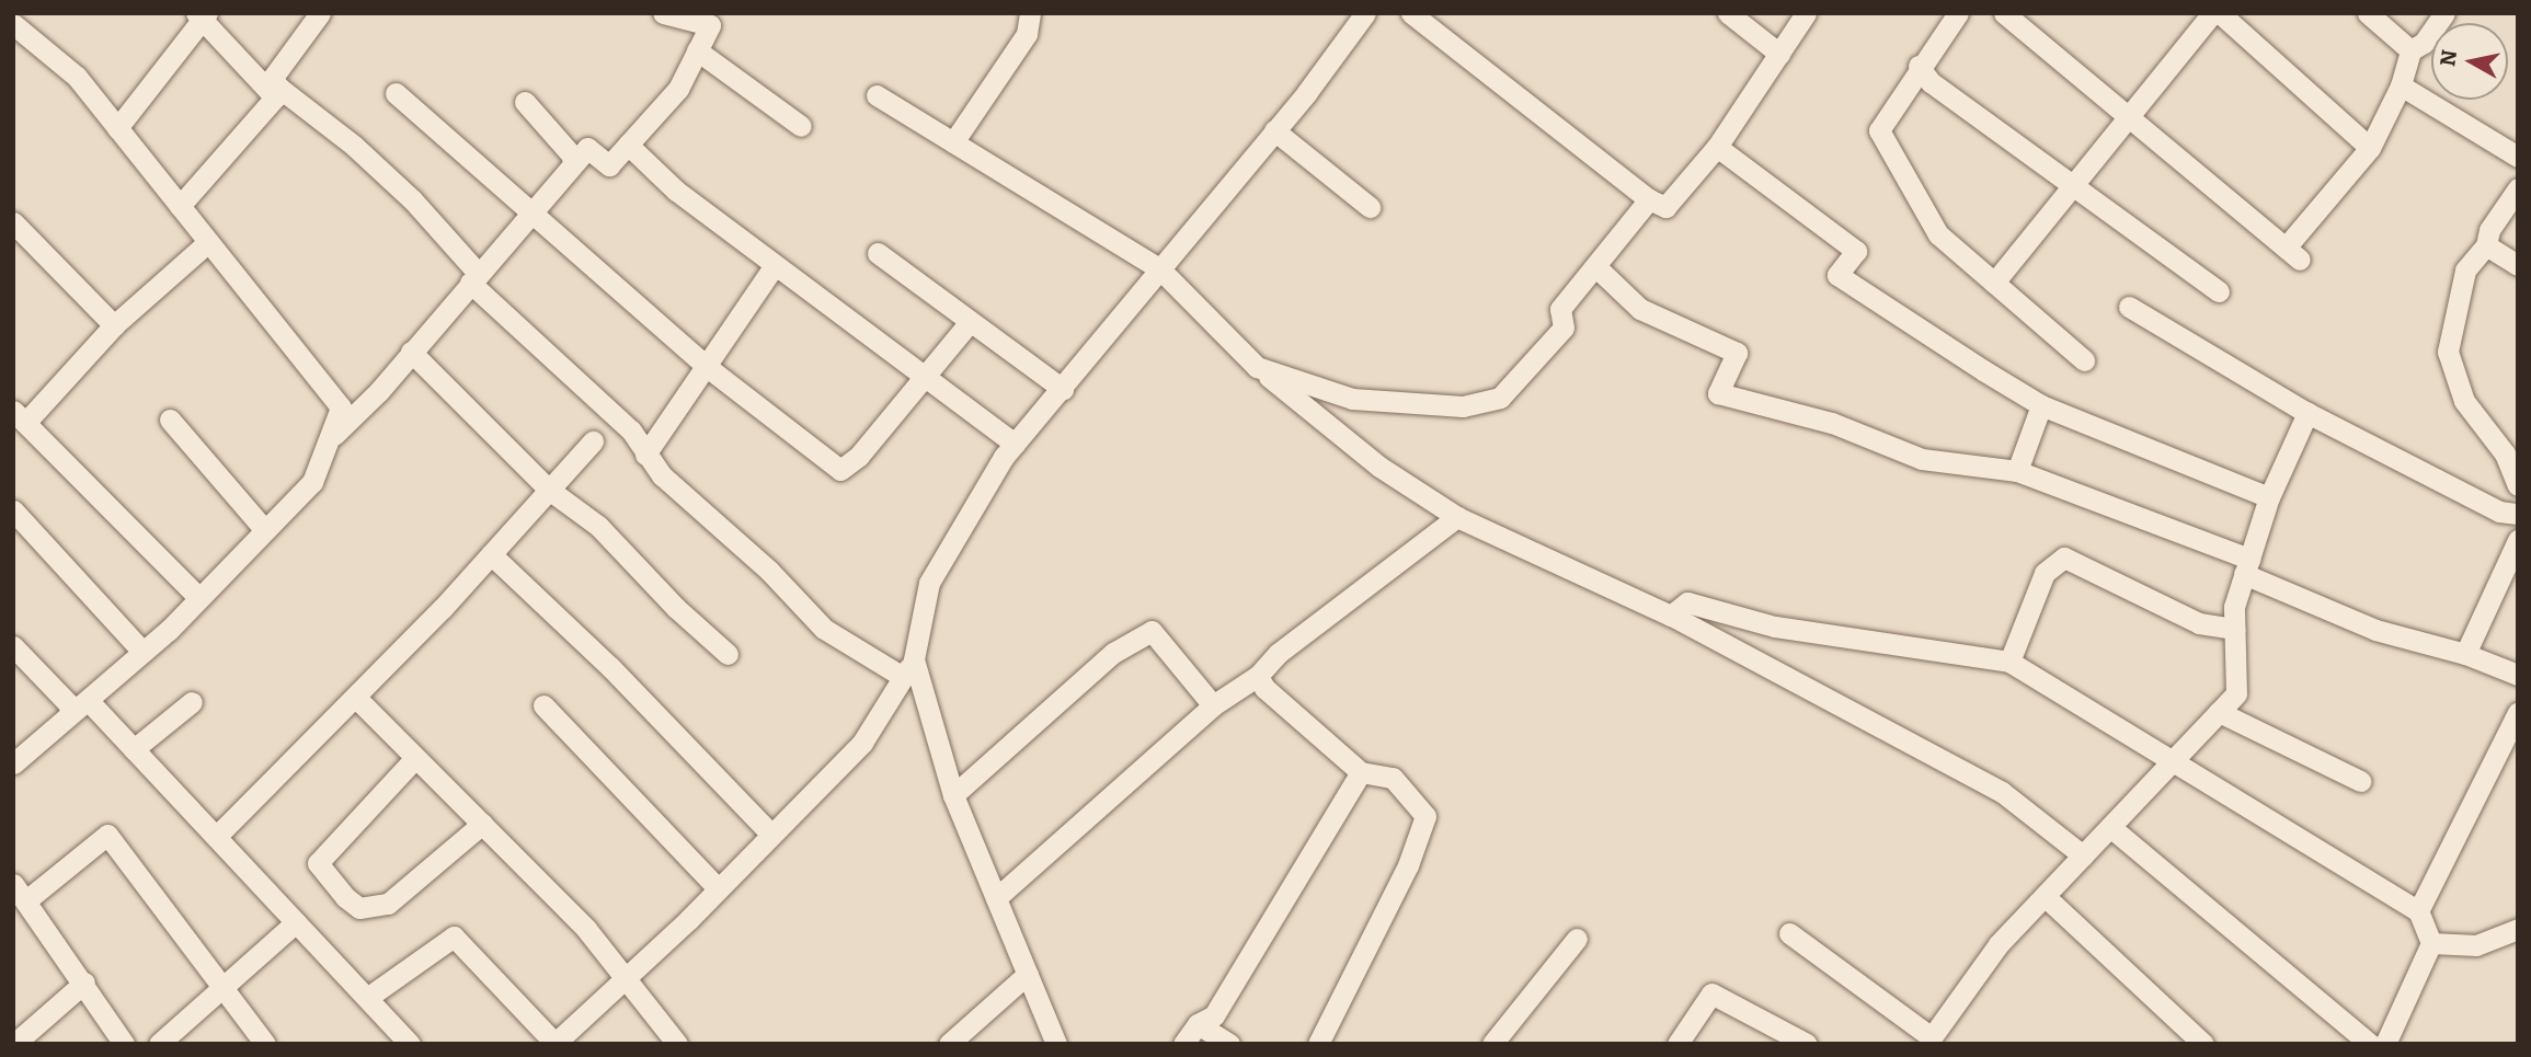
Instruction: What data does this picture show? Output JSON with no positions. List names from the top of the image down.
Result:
{
  "north": "left"
}
